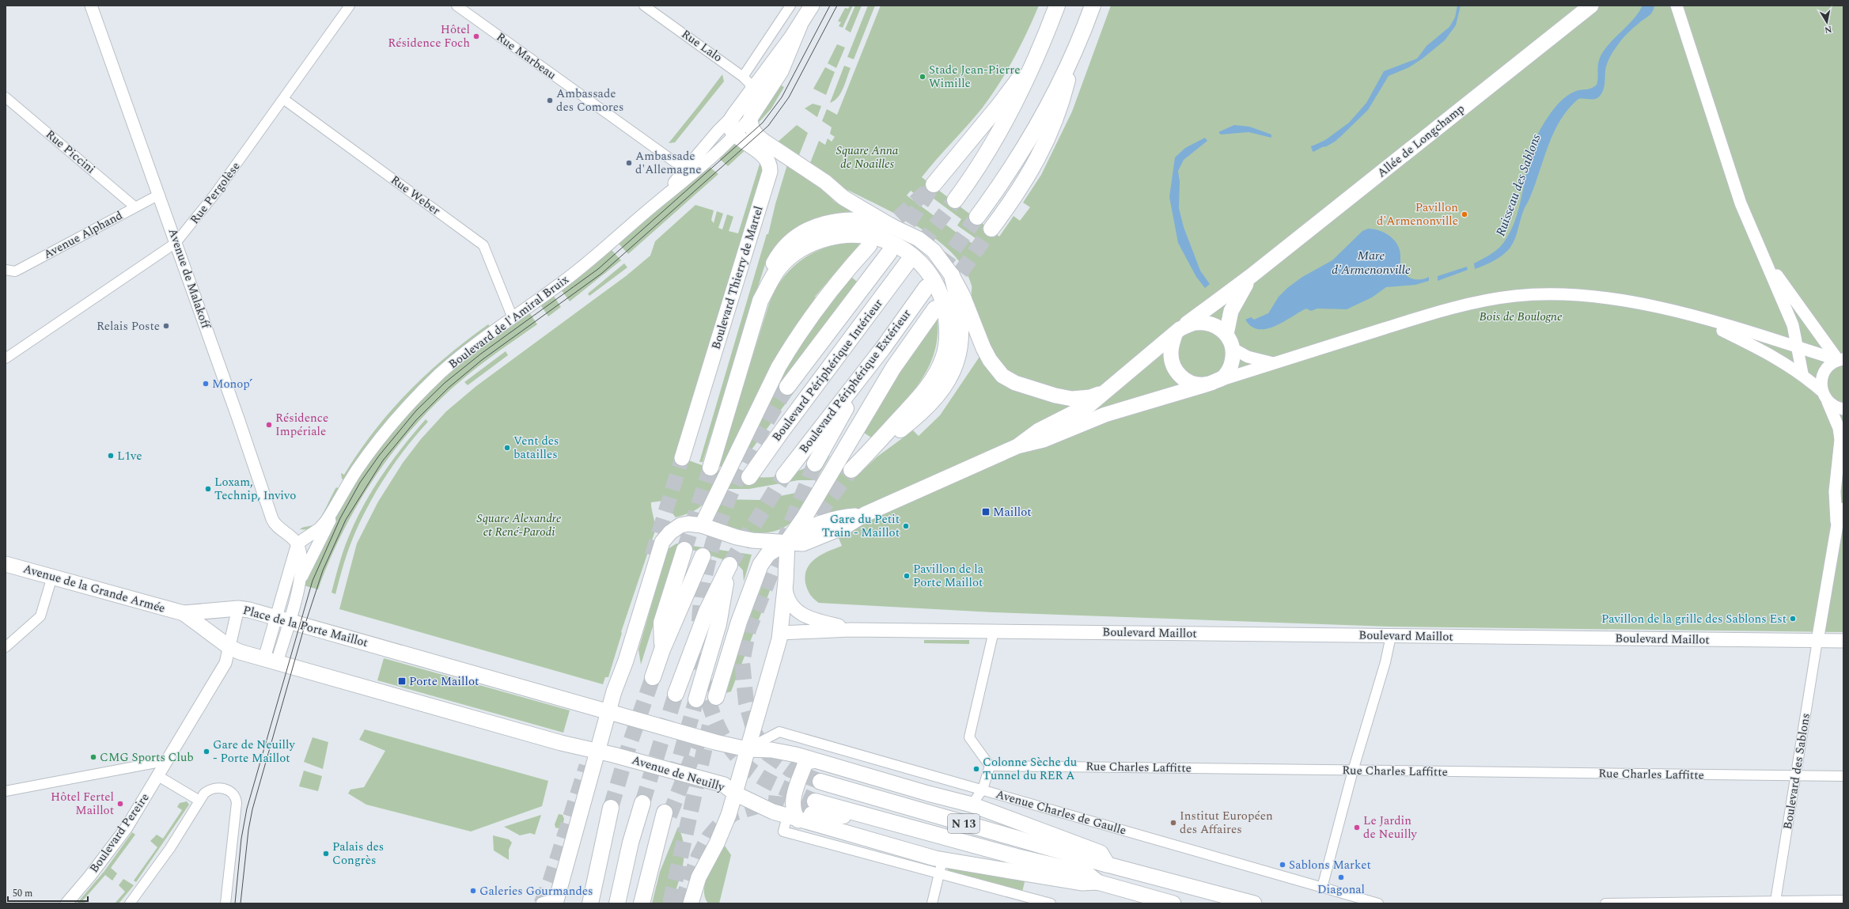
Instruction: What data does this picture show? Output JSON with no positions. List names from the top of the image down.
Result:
{
  "streets": {
    "highway": ["Boulevard Périphérique Intérieur", "Boulevard Périphérique Extérieur", "N 13"],
    "main road": [
      "Allée de Longchamp",
      "Boulevard Thierry de Martel",
      "Boulevard de l'Amiral Bruix",
      "Avenue de la Grande Armée",
      "Place de la Porte Maillot",
      "Boulevard Maillot",
      "Avenue de Neuilly",
      "Avenue Charles de Gaulle"
    ],
    "street": [
      "Rue Lalo",
      "Rue Marbeau",
      "Rue Piccini",
      "Rue Pergolèse",
      "Rue Weber",
      "Avenue Alphand",
      "Avenue de Malakoff",
      "Rue Charles Laffitte",
      "Boulevard des Sablons",
      "Boulevard Pereire"
    ]
  },
  "crossings": [
    ["Rue Lalo", "Boulevard de l'Amiral Bruix"],
    ["Rue Marbeau", "Boulevard de l'Amiral Bruix"],
    ["Rue Piccini", "Avenue Alphand"],
    ["Rue Pergolèse", "Rue Weber"],
    ["Rue Pergolèse", "Avenue de Malakoff"],
    ["Rue Weber", "Boulevard de l'Amiral Bruix"],
    ["Avenue Alphand", "Avenue de Malakoff"],
    ["Boulevard Thierry de Martel", "Boulevard de l'Amiral Bruix"],
    ["Avenue de Malakoff", "Boulevard de l'Amiral Bruix"],
    ["Boulevard de l'Amiral Bruix", "Place de la Porte Maillot"],
    ["Avenue de la Grande Armée", "Place de la Porte Maillot"],
    ["Place de la Porte Maillot", "Boulevard Pereire"],
    ["Boulevard Maillot", "Boulevard des Sablons"],
    ["Rue Charles Laffitte", "Boulevard des Sablons"],
    ["Avenue de Neuilly", "N 13"],
    ["Avenue Charles de Gaulle", "N 13"]
  ],
  "water": ["Ruisseau des Sablons", "Mare d'Armenonville"],
  "parks": ["Square Anna de Noailles", "Bois de Boulogne", "Square Alexandre et René-Parodi"],
  "places": {
    "other": [
      "Hôtel Résidence Foch",
      "Stade Jean-Pierre Wimille",
      "Ambassade des Comores",
      "Ambassade d'Allemagne",
      "Pavillon d'Armenonville",
      "Relais Poste",
      "Monop’",
      "Résidence Impériale",
      "Vent des batailles",
      "L1ve",
      "Loxam, Technip, Invivo",
      "Gare du Petit Train - Maillot",
      "Pavillon de la Porte Maillot",
      "Pavillon de la grille des Sablons Est",
      "Gare de Neuilly - Porte Maillot",
      "CMG Sports Club",
      "Colonne Sèche du Tunnel du RER A",
      "Hôtel Fertel Maillot",
      "Institut Européen des Affaires",
      "Le Jardin de Neuilly",
      "Palais des Congrès",
      "Sablons Market",
      "Diagonal",
      "Galeries Gourmandes"
    ],
    "transit": ["Maillot", "Porte Maillot"]
  },
  "scale_bar": "50 m",
  "north": "bottom"
}
